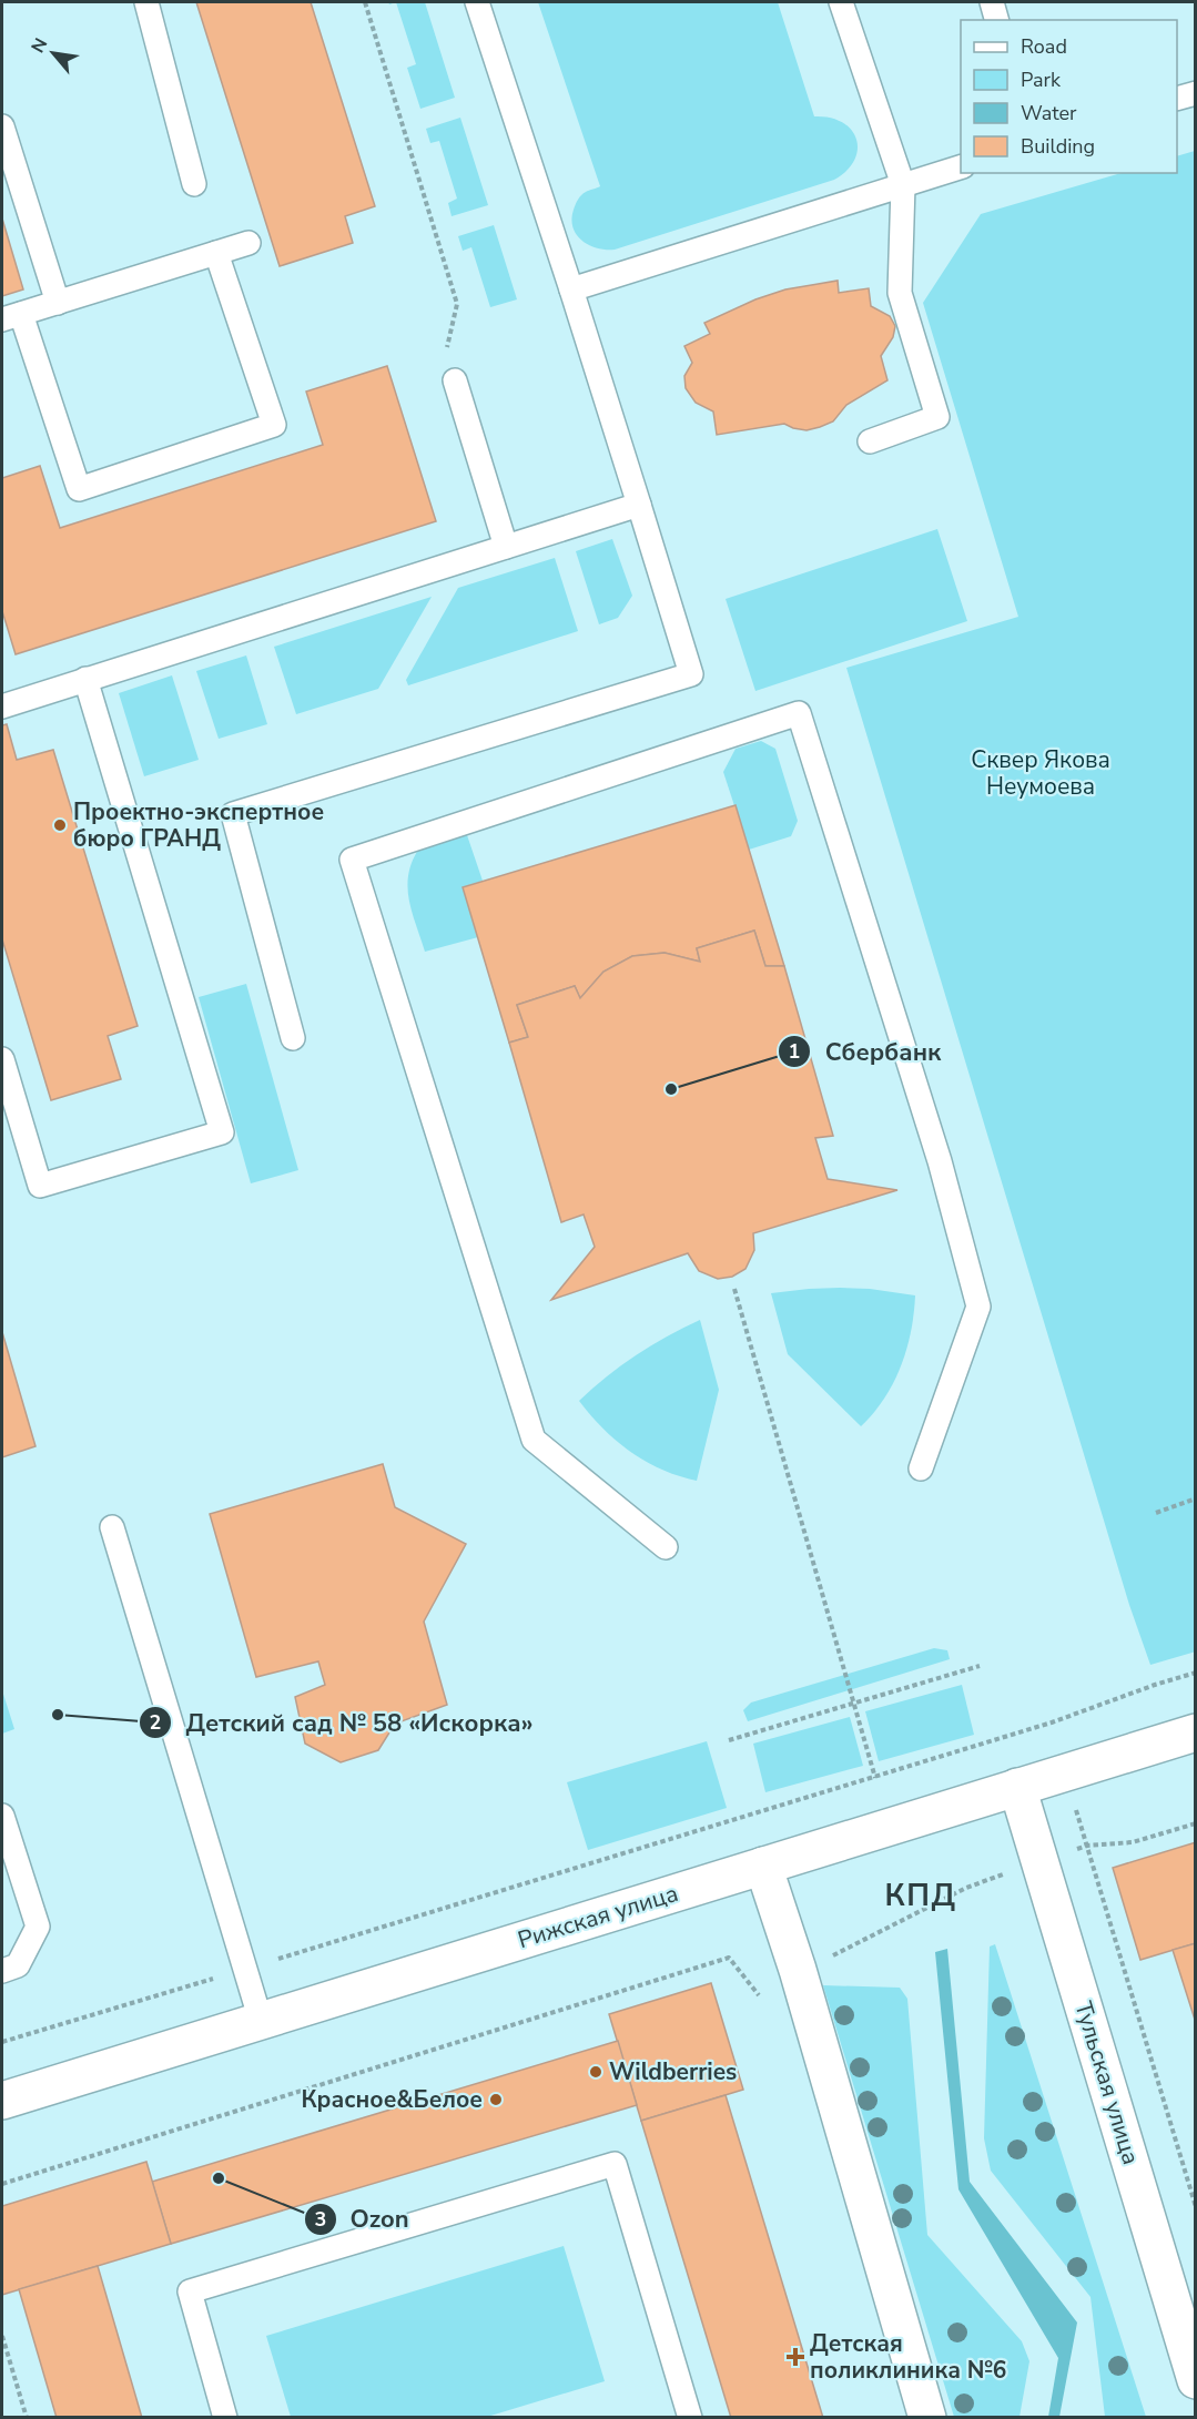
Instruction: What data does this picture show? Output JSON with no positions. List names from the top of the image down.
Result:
{
  "streets": {
    "street": ["Рижская улица", "Тульская улица"]
  },
  "crossings": [
    ["Рижская улица", "Тульская улица"]
  ],
  "districts": ["КПД"],
  "parks": ["Сквер Якова Неумоева"],
  "places": {
    "other": [
      "Проектно-экспертное бюро ГРАНД",
      "Сбербанк",
      "Детский сад № 58 «Искорка»",
      "Wildberries",
      "Красное&Белое",
      "Ozon"
    ],
    "health": ["Детская поликлиника №6"]
  },
  "legend": [
    "Road",
    "Park",
    "Water",
    "Building"
  ],
  "north": "top left"
}
